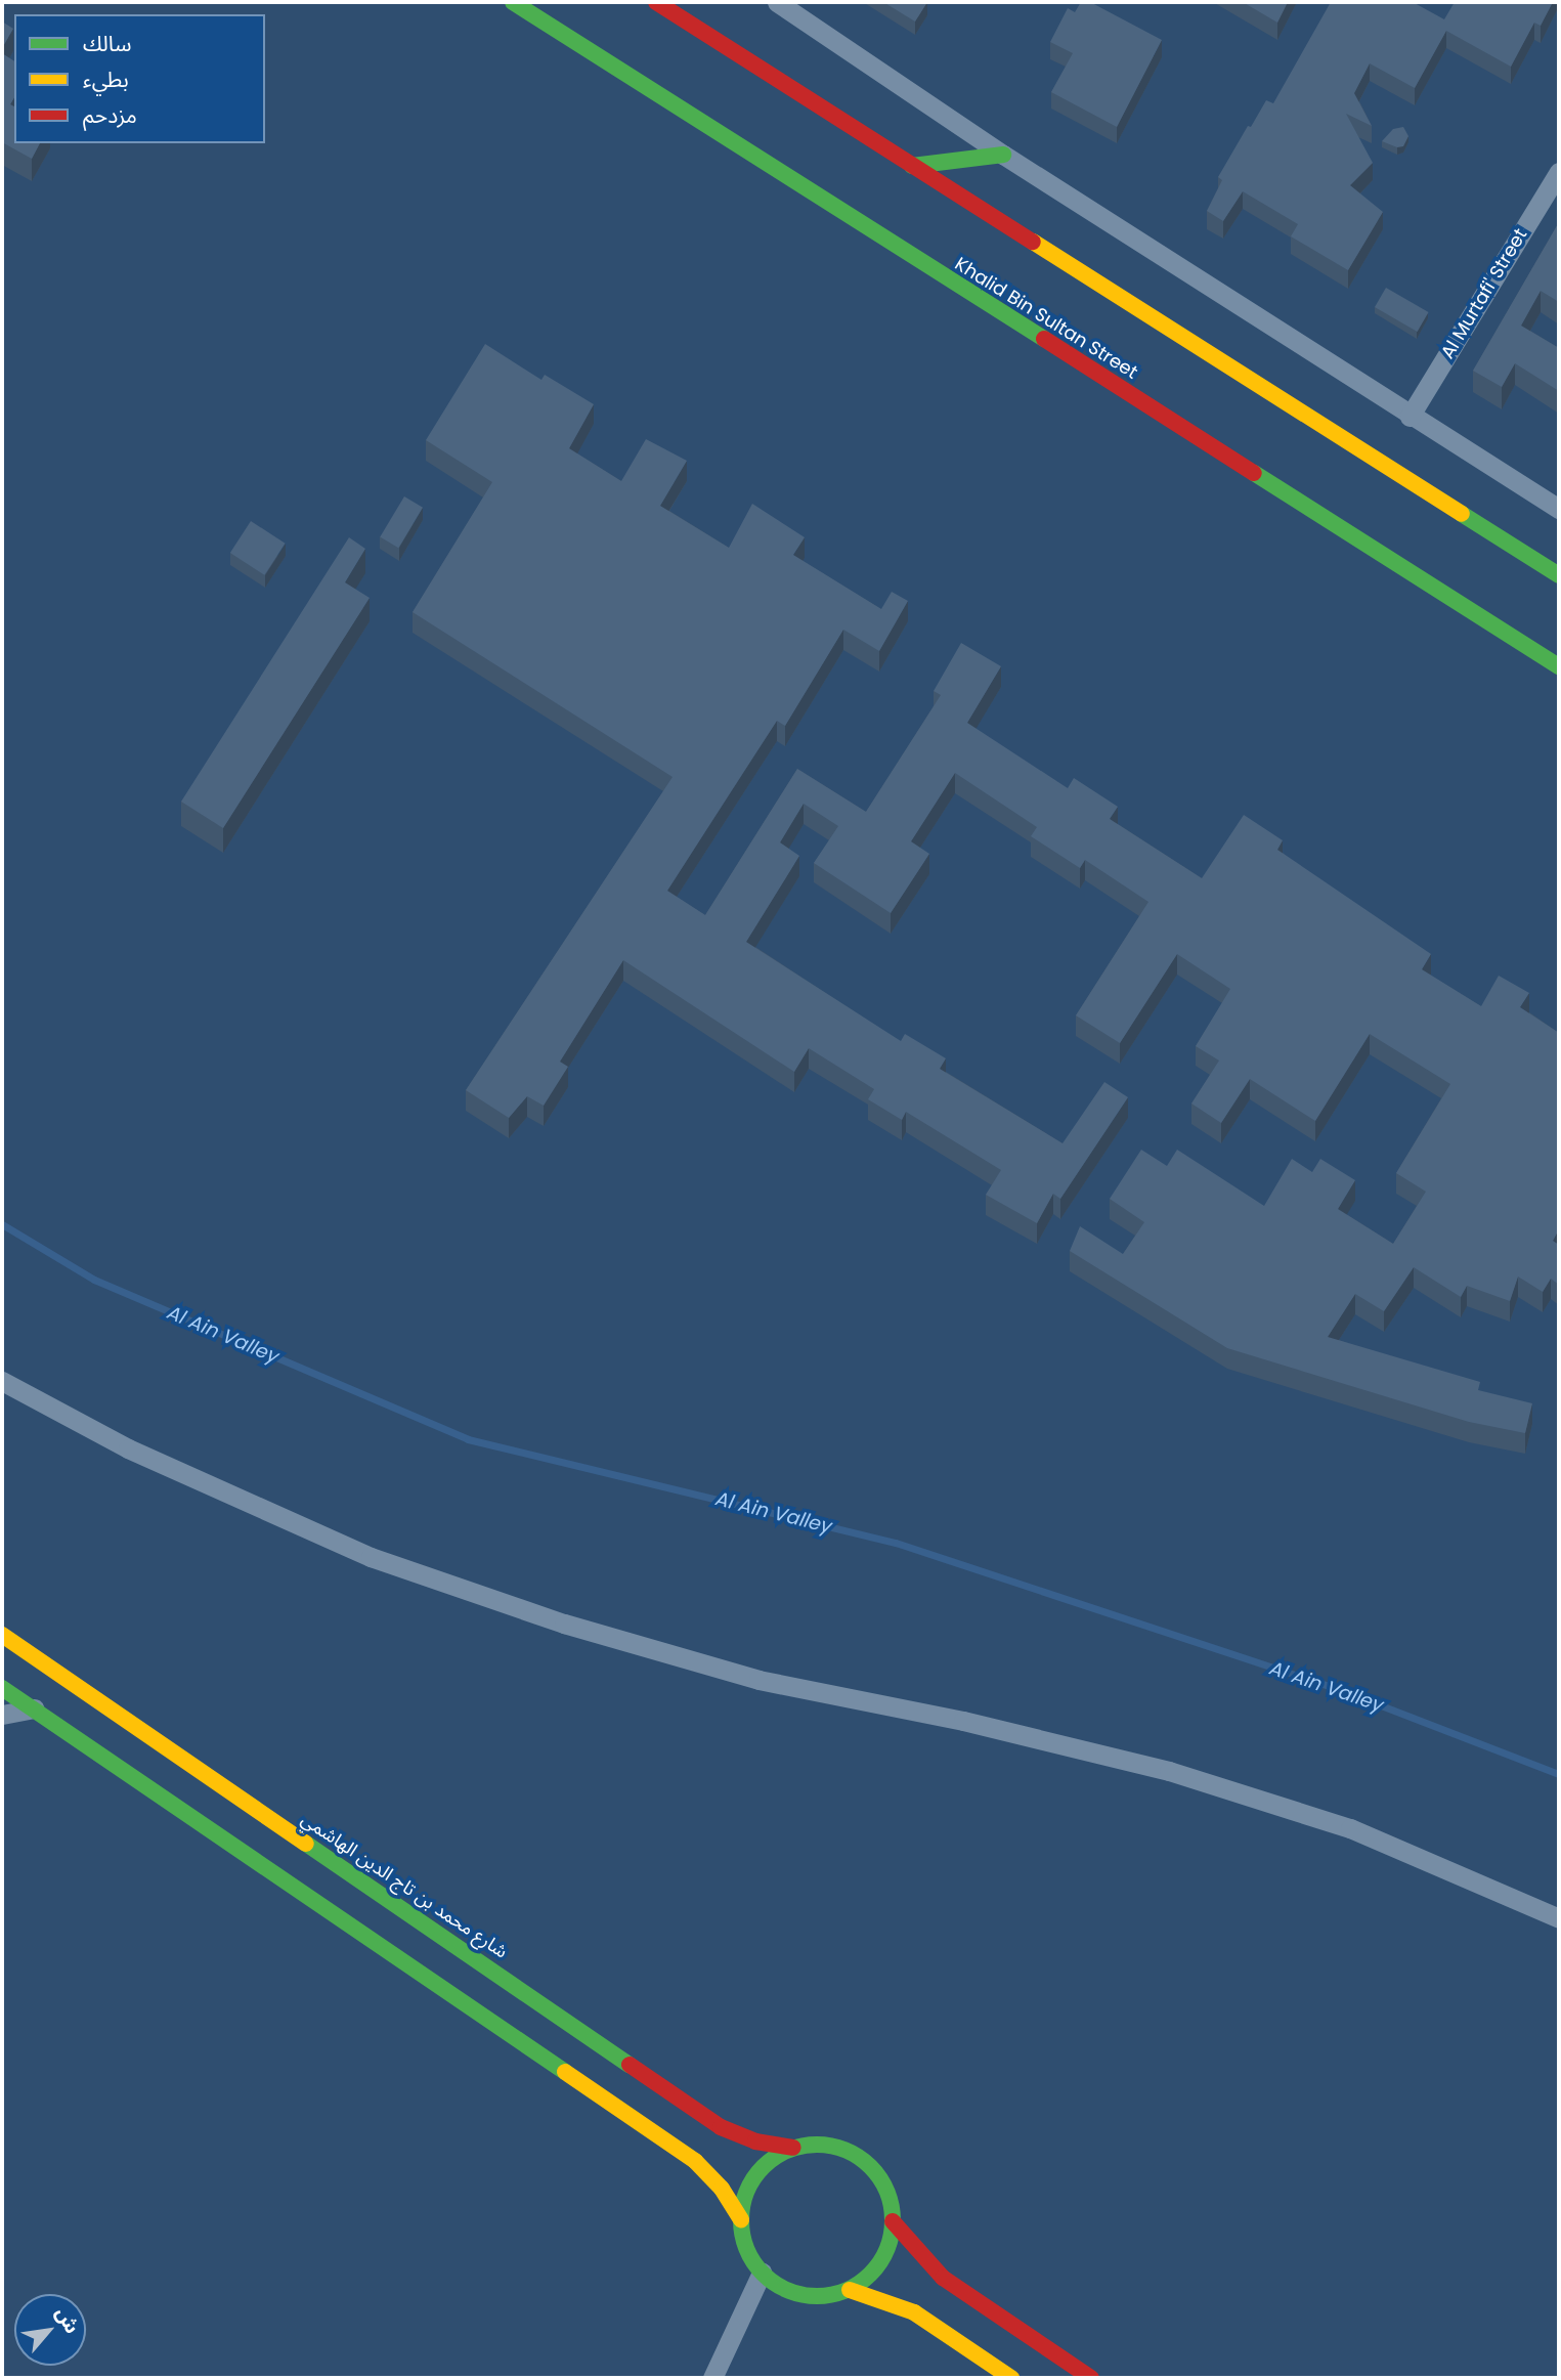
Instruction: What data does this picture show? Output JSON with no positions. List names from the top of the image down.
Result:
{
  "streets": {
    "street": ["Al Murtafi' Street", "Khalid Bin Sultan Street", "شارع محمد بن تاج الدين الهاشمي"]
  },
  "water": ["Al Ain Valley"],
  "legend": ["سالك", "بطيء", "مزدحم"],
  "north": "top right"
}
